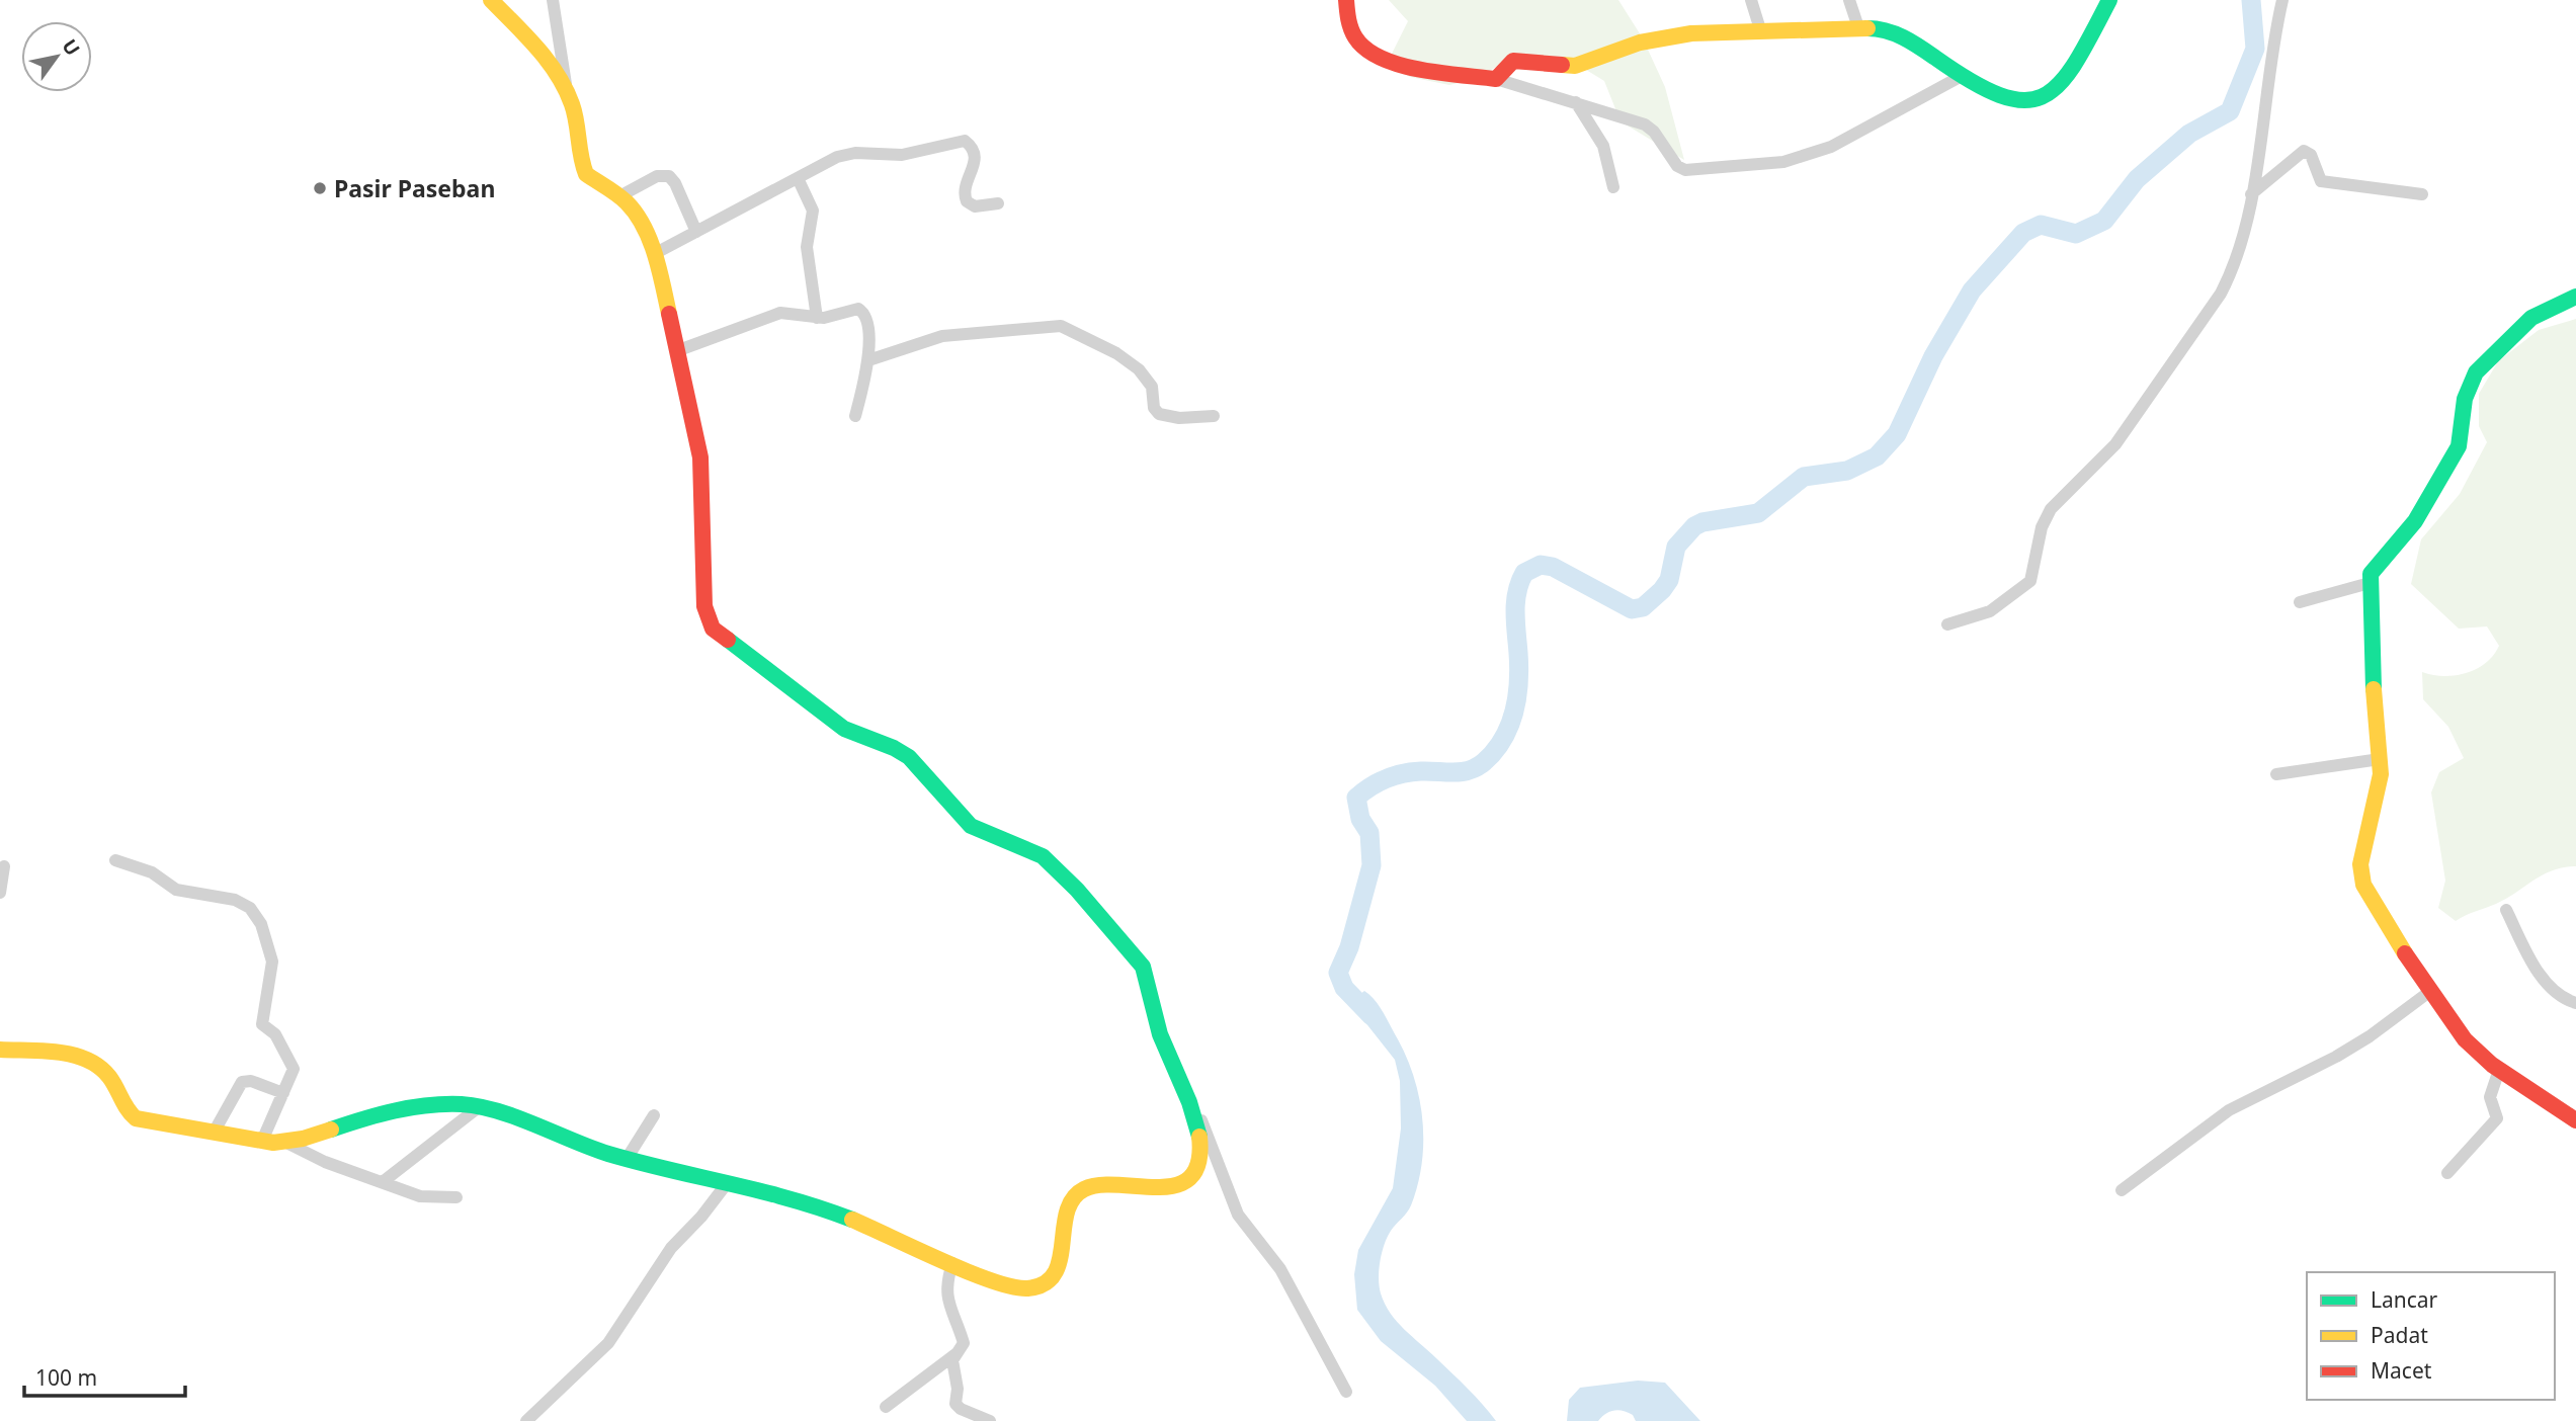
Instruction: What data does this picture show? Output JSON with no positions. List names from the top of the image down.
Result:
{
  "places": ["Pasir Paseban"],
  "legend": ["Lancar", "Padat", "Macet"],
  "scale_bar": "100 m",
  "north": "top right"
}
